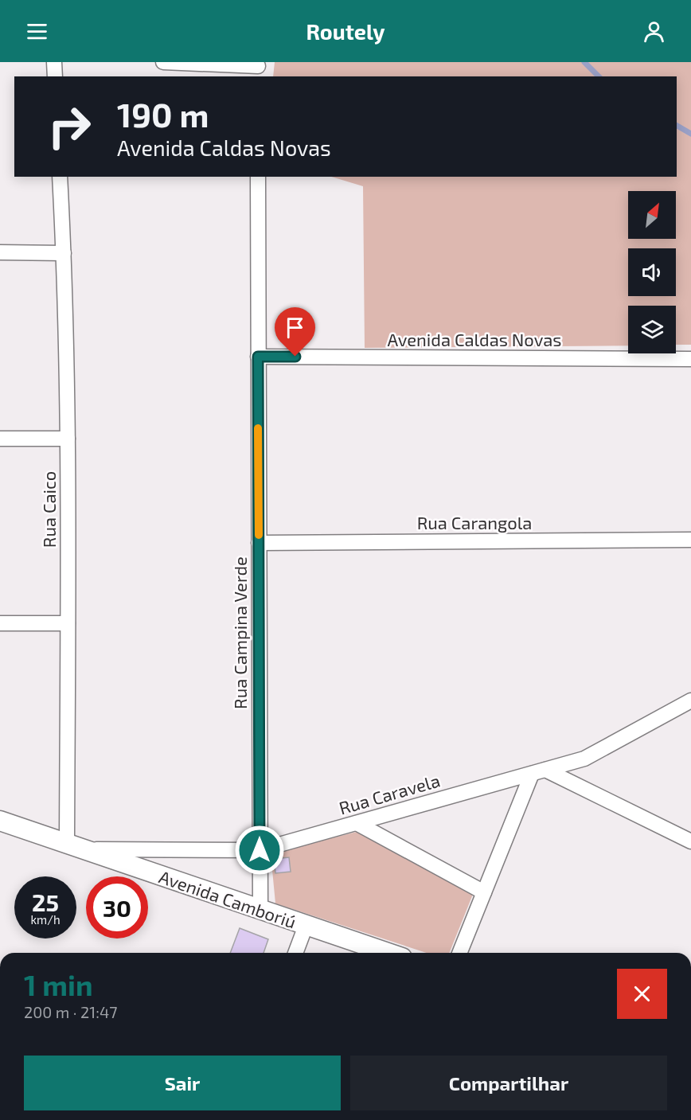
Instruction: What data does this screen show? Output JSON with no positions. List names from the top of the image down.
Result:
{
  "streets": {
    "street": [
      "Avenida Caldas Novas",
      "Rua Caico",
      "Rua Carangola",
      "Rua Campina Verde",
      "Rua Caravela",
      "Avenida Camboriú"
    ]
  },
  "crossings": [
    ["Avenida Caldas Novas", "Rua Campina Verde"],
    ["Rua Caico", "Rua Caravela"],
    ["Rua Caico", "Avenida Camboriú"],
    ["Rua Carangola", "Rua Campina Verde"],
    ["Rua Campina Verde", "Rua Caravela"],
    ["Rua Campina Verde", "Avenida Camboriú"],
    ["Rua Caravela", "Avenida Camboriú"]
  ],
  "north": "top right",
  "page": {
    "header": "Routely",
    "turn": ["190 m", "Avenida Caldas Novas"],
    "speed": "25 km/h",
    "limit": "30",
    "heading": ["1 min", "200 m · 21:47"],
    "buttons": ["Sair", "Compartilhar"]
  }
}
